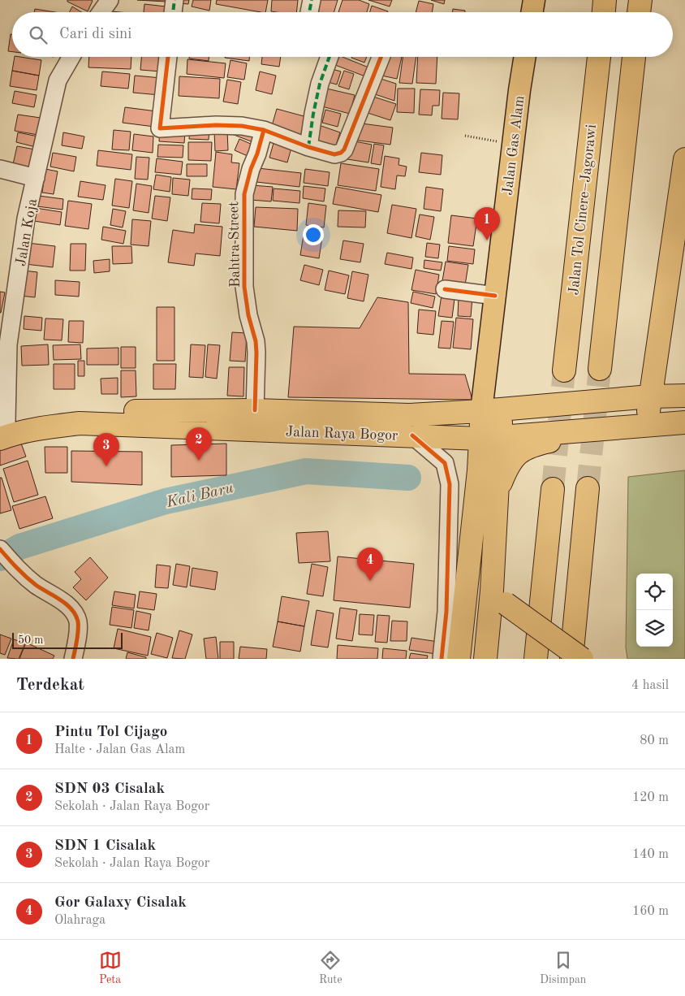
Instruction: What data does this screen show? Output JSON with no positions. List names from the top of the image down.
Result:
{
  "streets": {
    "highway": ["Jalan Tol Cinere–Jagorawi", "Jalan Raya Bogor"],
    "main road": ["Jalan Gas Alam"],
    "street": ["Jalan Koja", "Bahtra Street"]
  },
  "crossings": [
    ["Jalan Koja", "Jalan Raya Bogor"],
    ["Bahtra Street", "Jalan Raya Bogor"]
  ],
  "water": ["Kali Baru"],
  "scale_bar": "50 m",
  "page": {
    "search": "Cari di sini",
    "pins": [
      "1",
      "2",
      "3",
      "4"
    ],
    "scale": "50 m",
    "heading": ["Terdekat", "4 hasil"],
    "list": [
      {
        "mark": "1",
        "name": "Pintu Tol Cijago",
        "note": "Halte · Jalan Gas Alam",
        "value": "80 m"
      },
      {
        "mark": "2",
        "name": "SDN 03 Cisalak",
        "note": "Sekolah · Jalan Raya Bogor",
        "value": "120 m"
      },
      {
        "mark": "3",
        "name": "SDN 1 Cisalak",
        "note": "Sekolah · Jalan Raya Bogor",
        "value": "140 m"
      },
      {
        "mark": "4",
        "name": "Gor Galaxy Cisalak",
        "note": "Olahraga",
        "value": "160 m"
      }
    ],
    "nav": ["Peta", "Rute", "Disimpan"]
  }
}
